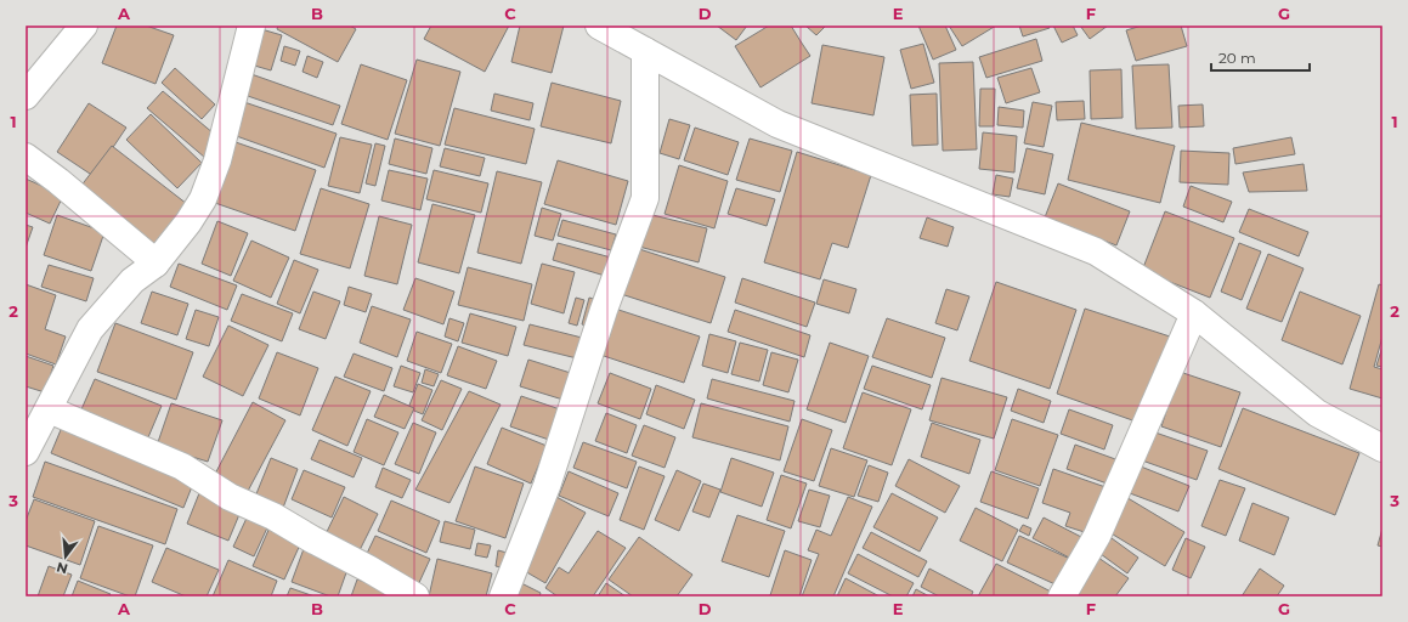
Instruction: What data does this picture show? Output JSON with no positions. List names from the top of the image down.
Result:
{
  "scale_bar": "20 m",
  "north": "bottom",
  "grid": {
    "columns": [
      "A",
      "B",
      "C",
      "D",
      "E",
      "F",
      "G"
    ],
    "rows": ["1", "2", "3"]
  }
}
